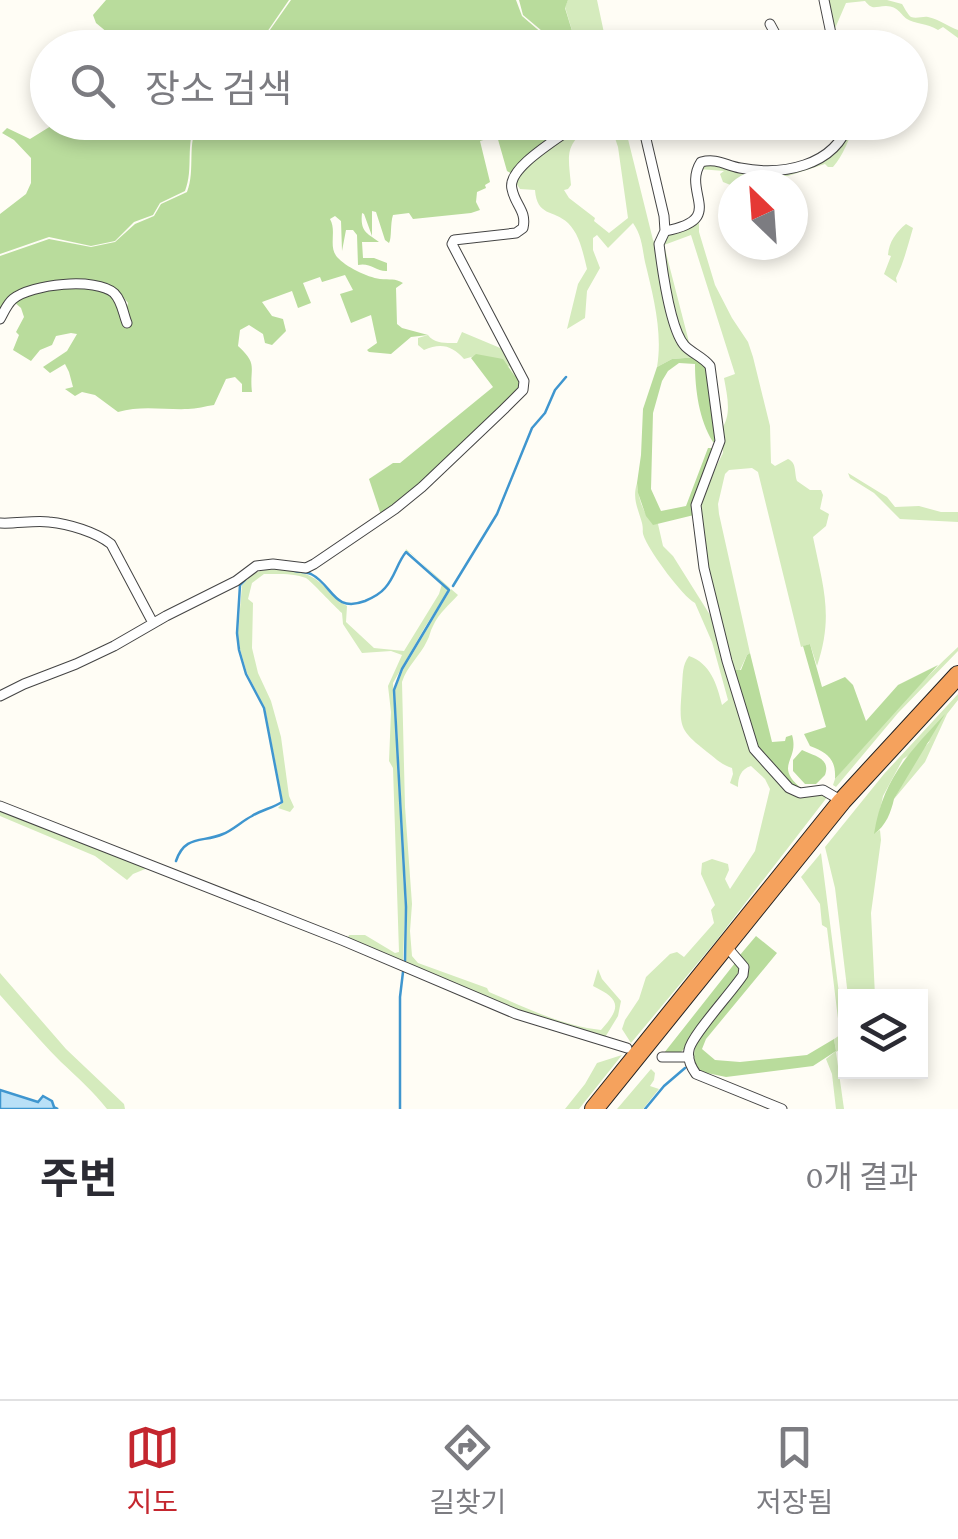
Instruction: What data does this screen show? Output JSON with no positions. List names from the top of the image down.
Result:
{
  "north": "top left",
  "page": {
    "search": "장소 검색",
    "heading": ["주변", "0개 결과"],
    "nav": ["지도", "길찾기", "저장됨"]
  }
}
